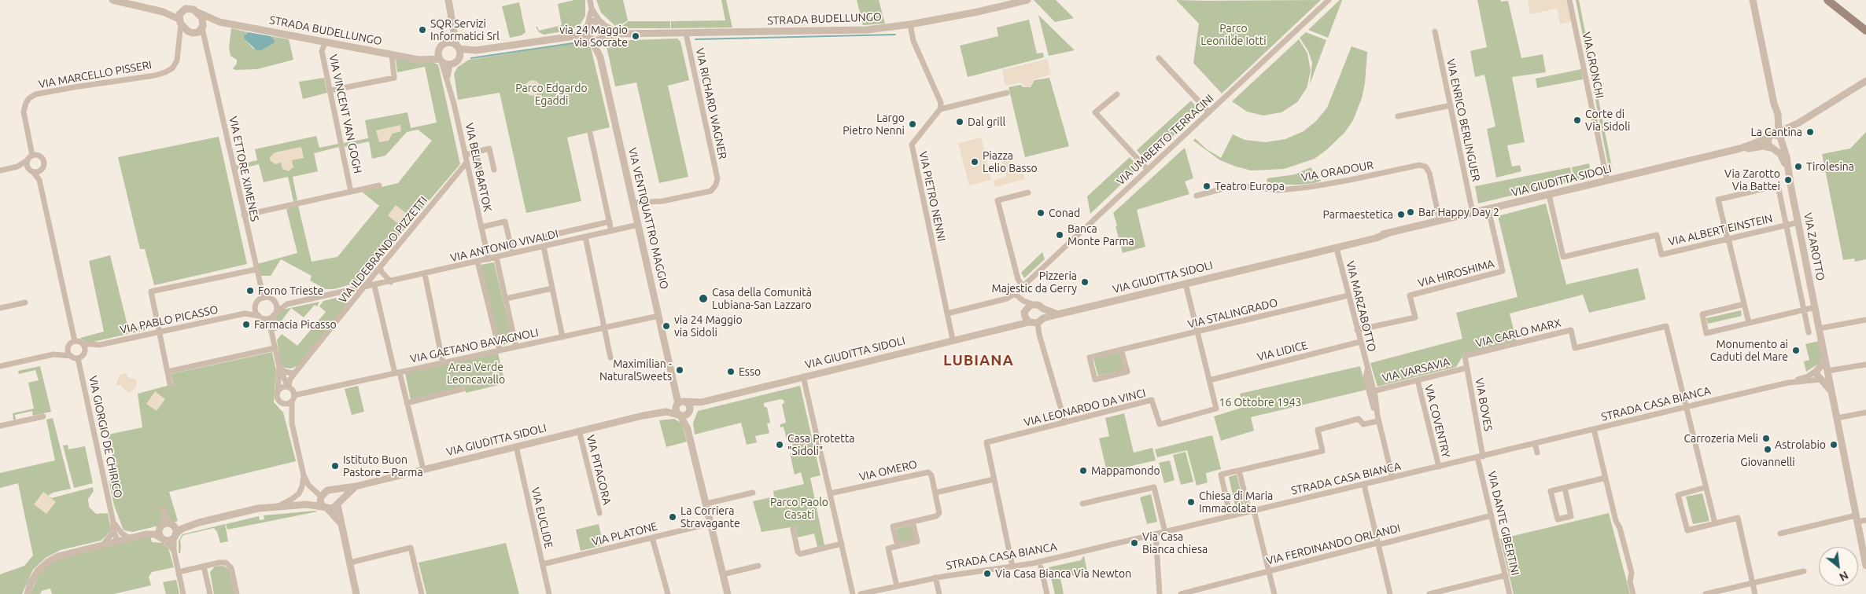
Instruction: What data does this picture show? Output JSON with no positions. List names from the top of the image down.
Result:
{
  "streets": {
    "street": [
      "STRADA BUDELLUNGO",
      "VIA GRONCHI",
      "VIA MARCELLO PISSERI",
      "VIA RICHARD WAGNER",
      "VIA VINCENT VAN GOGH",
      "VIA ENRICO BERLINGUER",
      "VIA UMBERTO TERRACINI",
      "VIA BELA BARTOK",
      "VIA ETTORE XIMENES",
      "VIA ORADOUR",
      "VIA GIUDITTA SIDOLI",
      "VIA PIETRO NENNI",
      "VIA VENTIQUATTRO MAGGIO",
      "VIA ALBERT EINSTEIN",
      "VIA ANTONIO VIVALDI",
      "VIA ZAROTTO",
      "VIA ILDEBRANDO PIZZETTI",
      "VIA HIROSHIMA",
      "VIA MARZABOTTO",
      "VIA STALINGRADO",
      "VIA PABLO PICASSO",
      "VIA CARLO MARX",
      "VIA GAETANO BAVAGNOLI",
      "VIA LIDICE",
      "VIA VARSAVIA",
      "STRADA CASA BIANCA",
      "VIA BOVES",
      "VIA LEONARDO DA VINCI",
      "VIA COVENTRY",
      "VIA GIORGIO DE CHIRICO",
      "VIA PITAGORA",
      "VIA OMERO",
      "VIA EUCLIDE",
      "VIA DANTE GIBERTINI",
      "VIA PLATONE",
      "VIA FERDINANDO ORLANDI"
    ]
  },
  "crossings": [
    ["STRADA BUDELLUNGO", "VIA MARCELLO PISSERI"],
    ["STRADA BUDELLUNGO", "VIA RICHARD WAGNER"],
    ["STRADA BUDELLUNGO", "VIA VINCENT VAN GOGH"],
    ["STRADA BUDELLUNGO", "VIA BELA BARTOK"],
    ["STRADA BUDELLUNGO", "VIA ETTORE XIMENES"],
    ["STRADA BUDELLUNGO", "VIA VENTIQUATTRO MAGGIO"],
    ["VIA GRONCHI", "VIA GIUDITTA SIDOLI"],
    ["VIA MARCELLO PISSERI", "VIA ETTORE XIMENES"],
    ["VIA RICHARD WAGNER", "VIA VENTIQUATTRO MAGGIO"],
    ["VIA VINCENT VAN GOGH", "VIA ETTORE XIMENES"],
    ["VIA ENRICO BERLINGUER", "VIA GIUDITTA SIDOLI"],
    ["VIA BELA BARTOK", "VIA ANTONIO VIVALDI"],
    ["VIA BELA BARTOK", "VIA ILDEBRANDO PIZZETTI"],
    ["VIA ETTORE XIMENES", "VIA PABLO PICASSO"],
    ["VIA ORADOUR", "VIA GIUDITTA SIDOLI"],
    ["VIA GIUDITTA SIDOLI", "VIA PIETRO NENNI"],
    ["VIA GIUDITTA SIDOLI", "VIA VENTIQUATTRO MAGGIO"],
    ["VIA GIUDITTA SIDOLI", "VIA ALBERT EINSTEIN"],
    ["VIA GIUDITTA SIDOLI", "VIA ZAROTTO"],
    ["VIA GIUDITTA SIDOLI", "VIA HIROSHIMA"],
    ["VIA GIUDITTA SIDOLI", "VIA MARZABOTTO"],
    ["VIA GIUDITTA SIDOLI", "VIA LEONARDO DA VINCI"],
    ["VIA GIUDITTA SIDOLI", "VIA PITAGORA"],
    ["VIA GIUDITTA SIDOLI", "VIA EUCLIDE"],
    ["VIA VENTIQUATTRO MAGGIO", "VIA ANTONIO VIVALDI"],
    ["VIA VENTIQUATTRO MAGGIO", "VIA GAETANO BAVAGNOLI"],
    ["VIA ALBERT EINSTEIN", "VIA ZAROTTO"],
    ["VIA ANTONIO VIVALDI", "VIA PABLO PICASSO"],
    ["VIA ZAROTTO", "STRADA CASA BIANCA"],
    ["VIA ILDEBRANDO PIZZETTI", "VIA PABLO PICASSO"],
    ["VIA ILDEBRANDO PIZZETTI", "VIA GAETANO BAVAGNOLI"],
    ["VIA HIROSHIMA", "VIA MARZABOTTO"],
    ["VIA MARZABOTTO", "VIA STALINGRADO"],
    ["VIA MARZABOTTO", "VIA LIDICE"],
    ["VIA MARZABOTTO", "VIA VARSAVIA"],
    ["VIA MARZABOTTO", "STRADA CASA BIANCA"],
    ["VIA STALINGRADO", "VIA LEONARDO DA VINCI"],
    ["VIA PABLO PICASSO", "VIA GIORGIO DE CHIRICO"],
    ["VIA CARLO MARX", "STRADA CASA BIANCA"],
    ["VIA CARLO MARX", "VIA BOVES"],
    ["VIA LIDICE", "VIA LEONARDO DA VINCI"],
    ["VIA VARSAVIA", "VIA BOVES"],
    ["VIA VARSAVIA", "VIA COVENTRY"],
    ["STRADA CASA BIANCA", "VIA BOVES"],
    ["STRADA CASA BIANCA", "VIA LEONARDO DA VINCI"],
    ["STRADA CASA BIANCA", "VIA COVENTRY"],
    ["STRADA CASA BIANCA", "VIA DANTE GIBERTINI"],
    ["VIA BOVES", "VIA DANTE GIBERTINI"],
    ["VIA EUCLIDE", "VIA PLATONE"],
    ["VIA DANTE GIBERTINI", "VIA FERDINANDO ORLANDI"]
  ],
  "districts": ["LUBIANA"],
  "parks": [
    "Parco Leonilde Iotti",
    "Parco Edgardo Egaddi",
    "Area Verde Leoncavallo",
    "16 Ottobre 1943",
    "Parco Paolo Casati"
  ],
  "places": [
    "SQR Servizi Informatici Srl",
    "via 24 Maggio via Socrate",
    "Corte di Via Sidoli",
    "Dal grill",
    "Largo Pietro Nenni",
    "La Cantina",
    "Piazza Lelio Basso",
    "Tirolesina",
    "Via Zarotto Via Battei",
    "Teatro Europa",
    "Bar Happy Day 2",
    "Conad",
    "Parmaestetica",
    "Banca Monte Parma",
    "Pizzeria Majestic da Gerry",
    "Forno Trieste",
    "Casa della Comunità Lubiana-San Lazzaro",
    "Farmacia Picasso",
    "via 24 Maggio via Sidoli",
    "Monumento ai Caduti del Mare",
    "Maximilian - NaturalSweets",
    "Esso",
    "Carrozeria Meli",
    "Casa Protetta \"Sidoli\"",
    "Astrolabio",
    "Giovannelli",
    "Istituto Buon Pastore – Parma",
    "Mappamondo",
    "Chiesa di Maria Immacolata",
    "La Corriera Stravagante",
    "Via Casa Bianca chiesa",
    "Via Casa Bianca Via Newton"
  ],
  "north": "bottom right"
}
